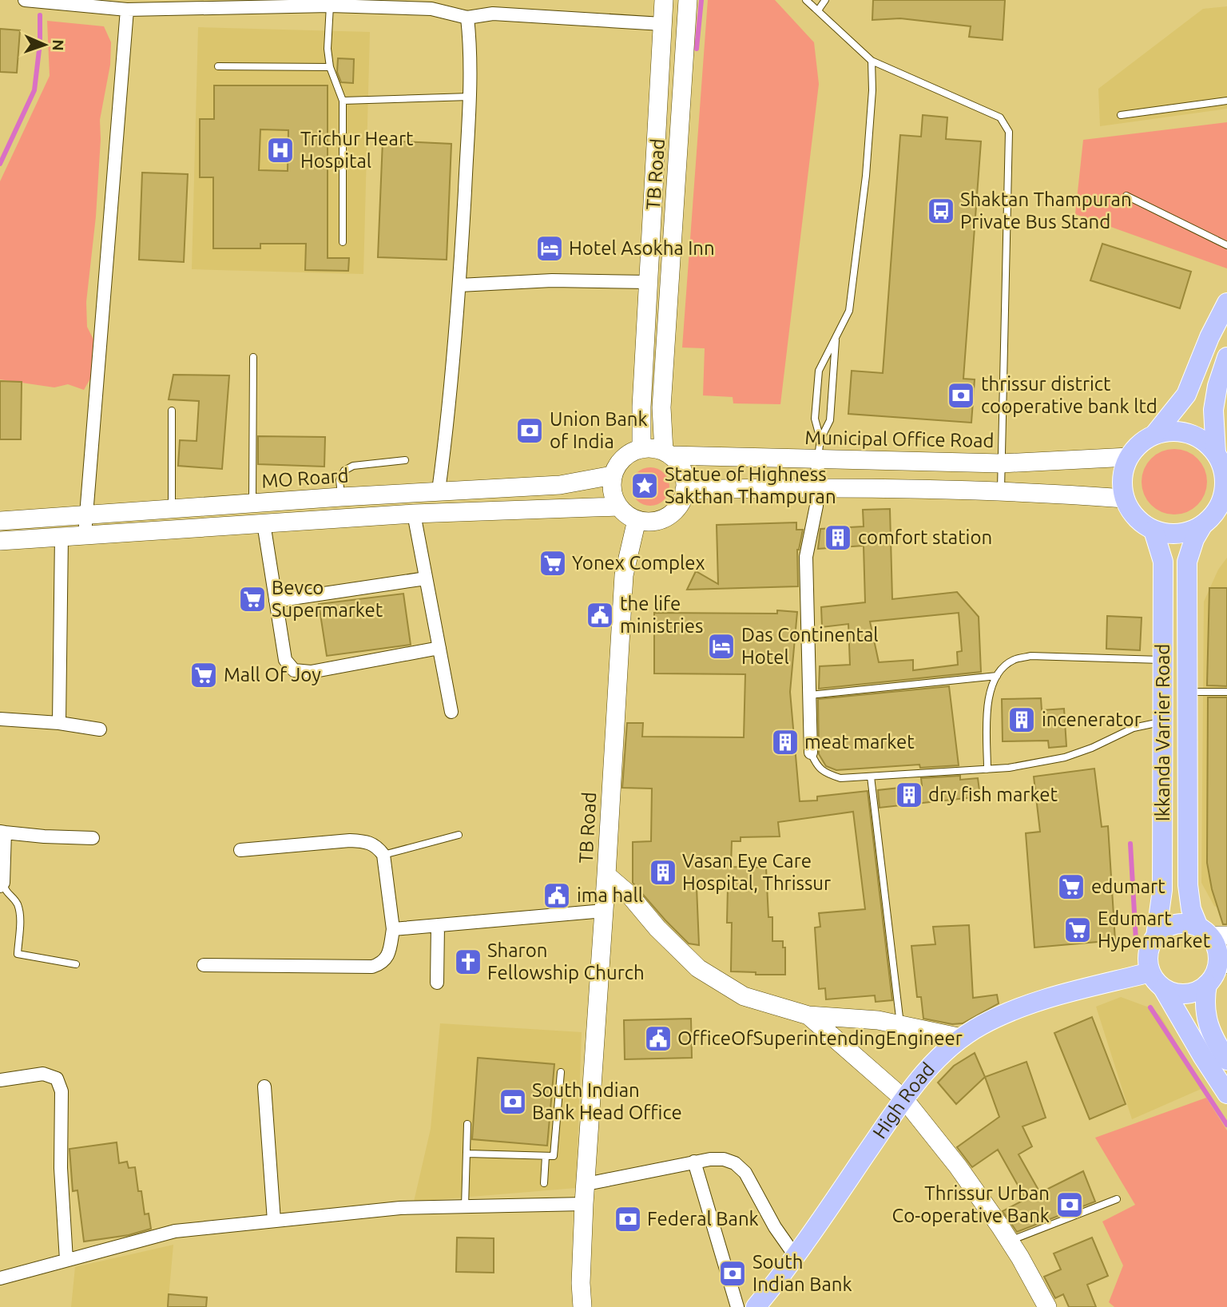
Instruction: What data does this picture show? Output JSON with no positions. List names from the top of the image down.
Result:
{
  "streets": {
    "main road": [
      "TB Road",
      "Municipal Office Road",
      "MO Roard",
      "Ikkanda Varrier Road",
      "High Road"
    ]
  },
  "crossings": [
    ["TB Road", "Municipal Office Road"],
    ["TB Road", "MO Roard"],
    ["Municipal Office Road", "MO Roard"],
    ["Municipal Office Road", "Ikkanda Varrier Road"],
    ["Ikkanda Varrier Road", "High Road"]
  ],
  "places": {
    "hospital": ["Trichur Heart Hospital"],
    "bus stop": ["Shaktan Thampuran Private Bus Stand"],
    "hotel": ["Hotel Asokha Inn", "Das Continental Hotel"],
    "bank": [
      "thrissur district cooperative bank ltd",
      "Union Bank of India",
      "South Indian Bank Head Office",
      "Thrissur Urban Co-operative Bank",
      "Federal Bank",
      "South Indian Bank"
    ],
    "place": ["Statue of Highness Sakthan Thampuran"],
    "building": [
      "comfort station",
      "incenerator",
      "meat market",
      "dry fish market",
      "Vasan Eye Care Hospital, Thrissur"
    ],
    "supermarket": [
      "Yonex Complex",
      "Bevco Supermarket",
      "Mall Of Joy",
      "edumart",
      "Edumart Hypermarket"
    ],
    "public building": ["the life ministries", "ima hall", "OfficeOfSuperintendingEngineer"],
    "church": ["Sharon Fellowship Church"]
  },
  "north": "right"
}
